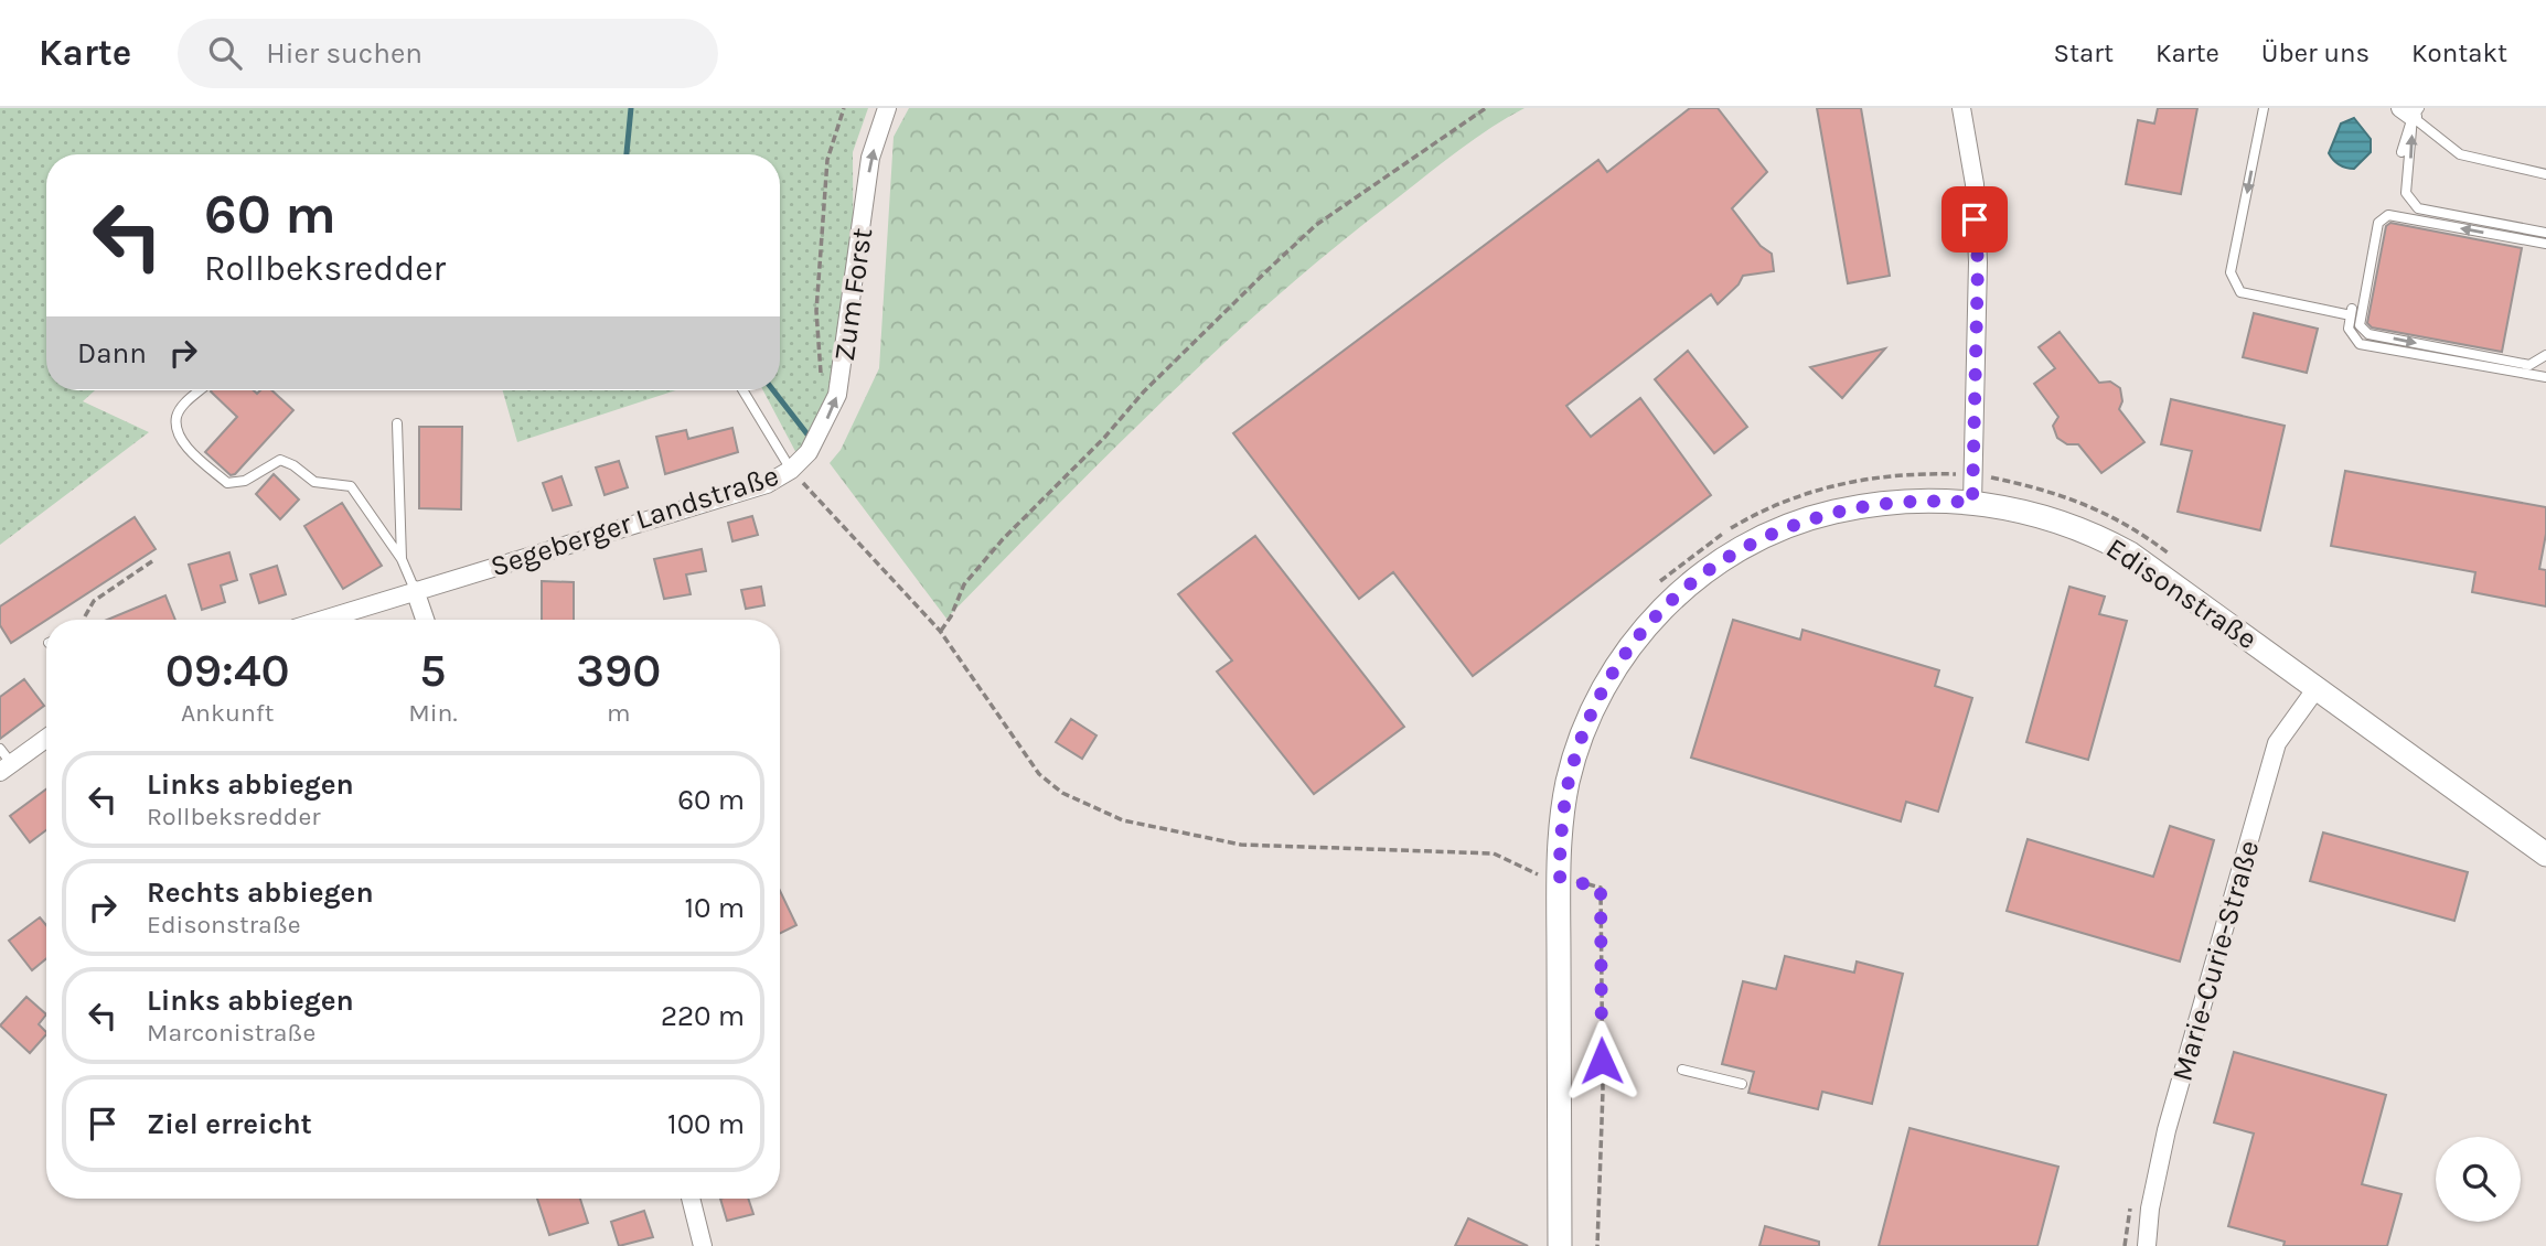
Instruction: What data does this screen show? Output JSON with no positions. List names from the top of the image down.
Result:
{
  "streets": {
    "street": [
      "Zum Forst",
      "Segeberger Landstraße",
      "Edisonstraße",
      "Marie-Curie-Straße"
    ]
  },
  "crossings": [
    ["Zum Forst", "Segeberger Landstraße"],
    ["Segeberger Landstraße", "Edisonstraße"],
    ["Edisonstraße", "Marie-Curie-Straße"]
  ],
  "one_way": ["Zum Forst"],
  "page": {
    "header": "Karte",
    "search": "Hier suchen",
    "nav": [
      "Start",
      "Karte",
      "Über uns",
      "Kontakt"
    ],
    "turn": ["60 m", "Rollbeksredder"],
    "then": "Dann",
    "eta": [
      "09:40",
      "Ankunft",
      "5",
      "Min.",
      "390",
      "m"
    ],
    "list": [
      {
        "name": "Links abbiegen",
        "note": "Rollbeksredder",
        "value": "60 m"
      },
      {
        "name": "Rechts abbiegen",
        "note": "Edisonstraße",
        "value": "10 m"
      },
      {
        "name": "Links abbiegen",
        "note": "Marconistraße",
        "value": "220 m"
      },
      {
        "name": "Ziel erreicht",
        "value": "100 m"
      }
    ]
  }
}
